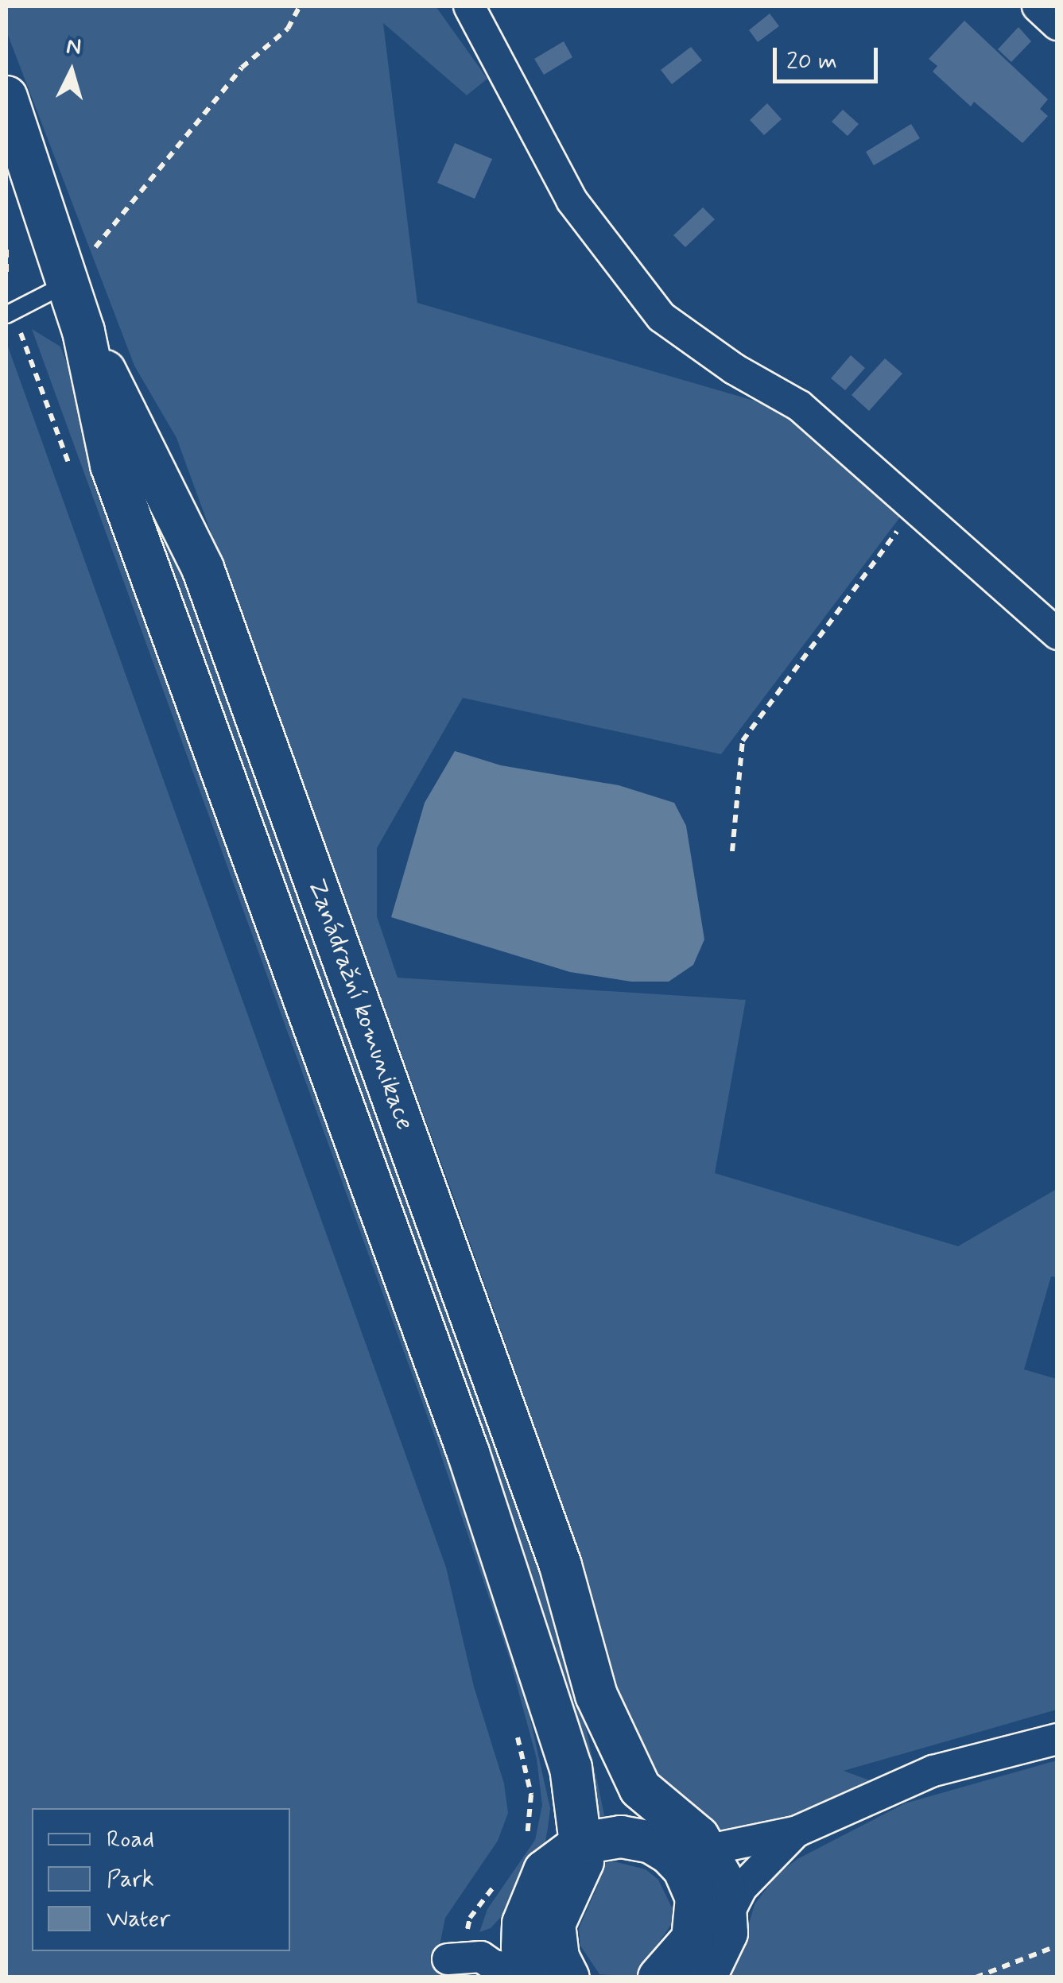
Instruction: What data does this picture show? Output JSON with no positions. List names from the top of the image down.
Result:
{
  "streets": {
    "main road": ["Zanádražní komunikace"]
  },
  "legend": ["Road", "Park", "Water"],
  "scale_bar": "20 m",
  "north": "top"
}
